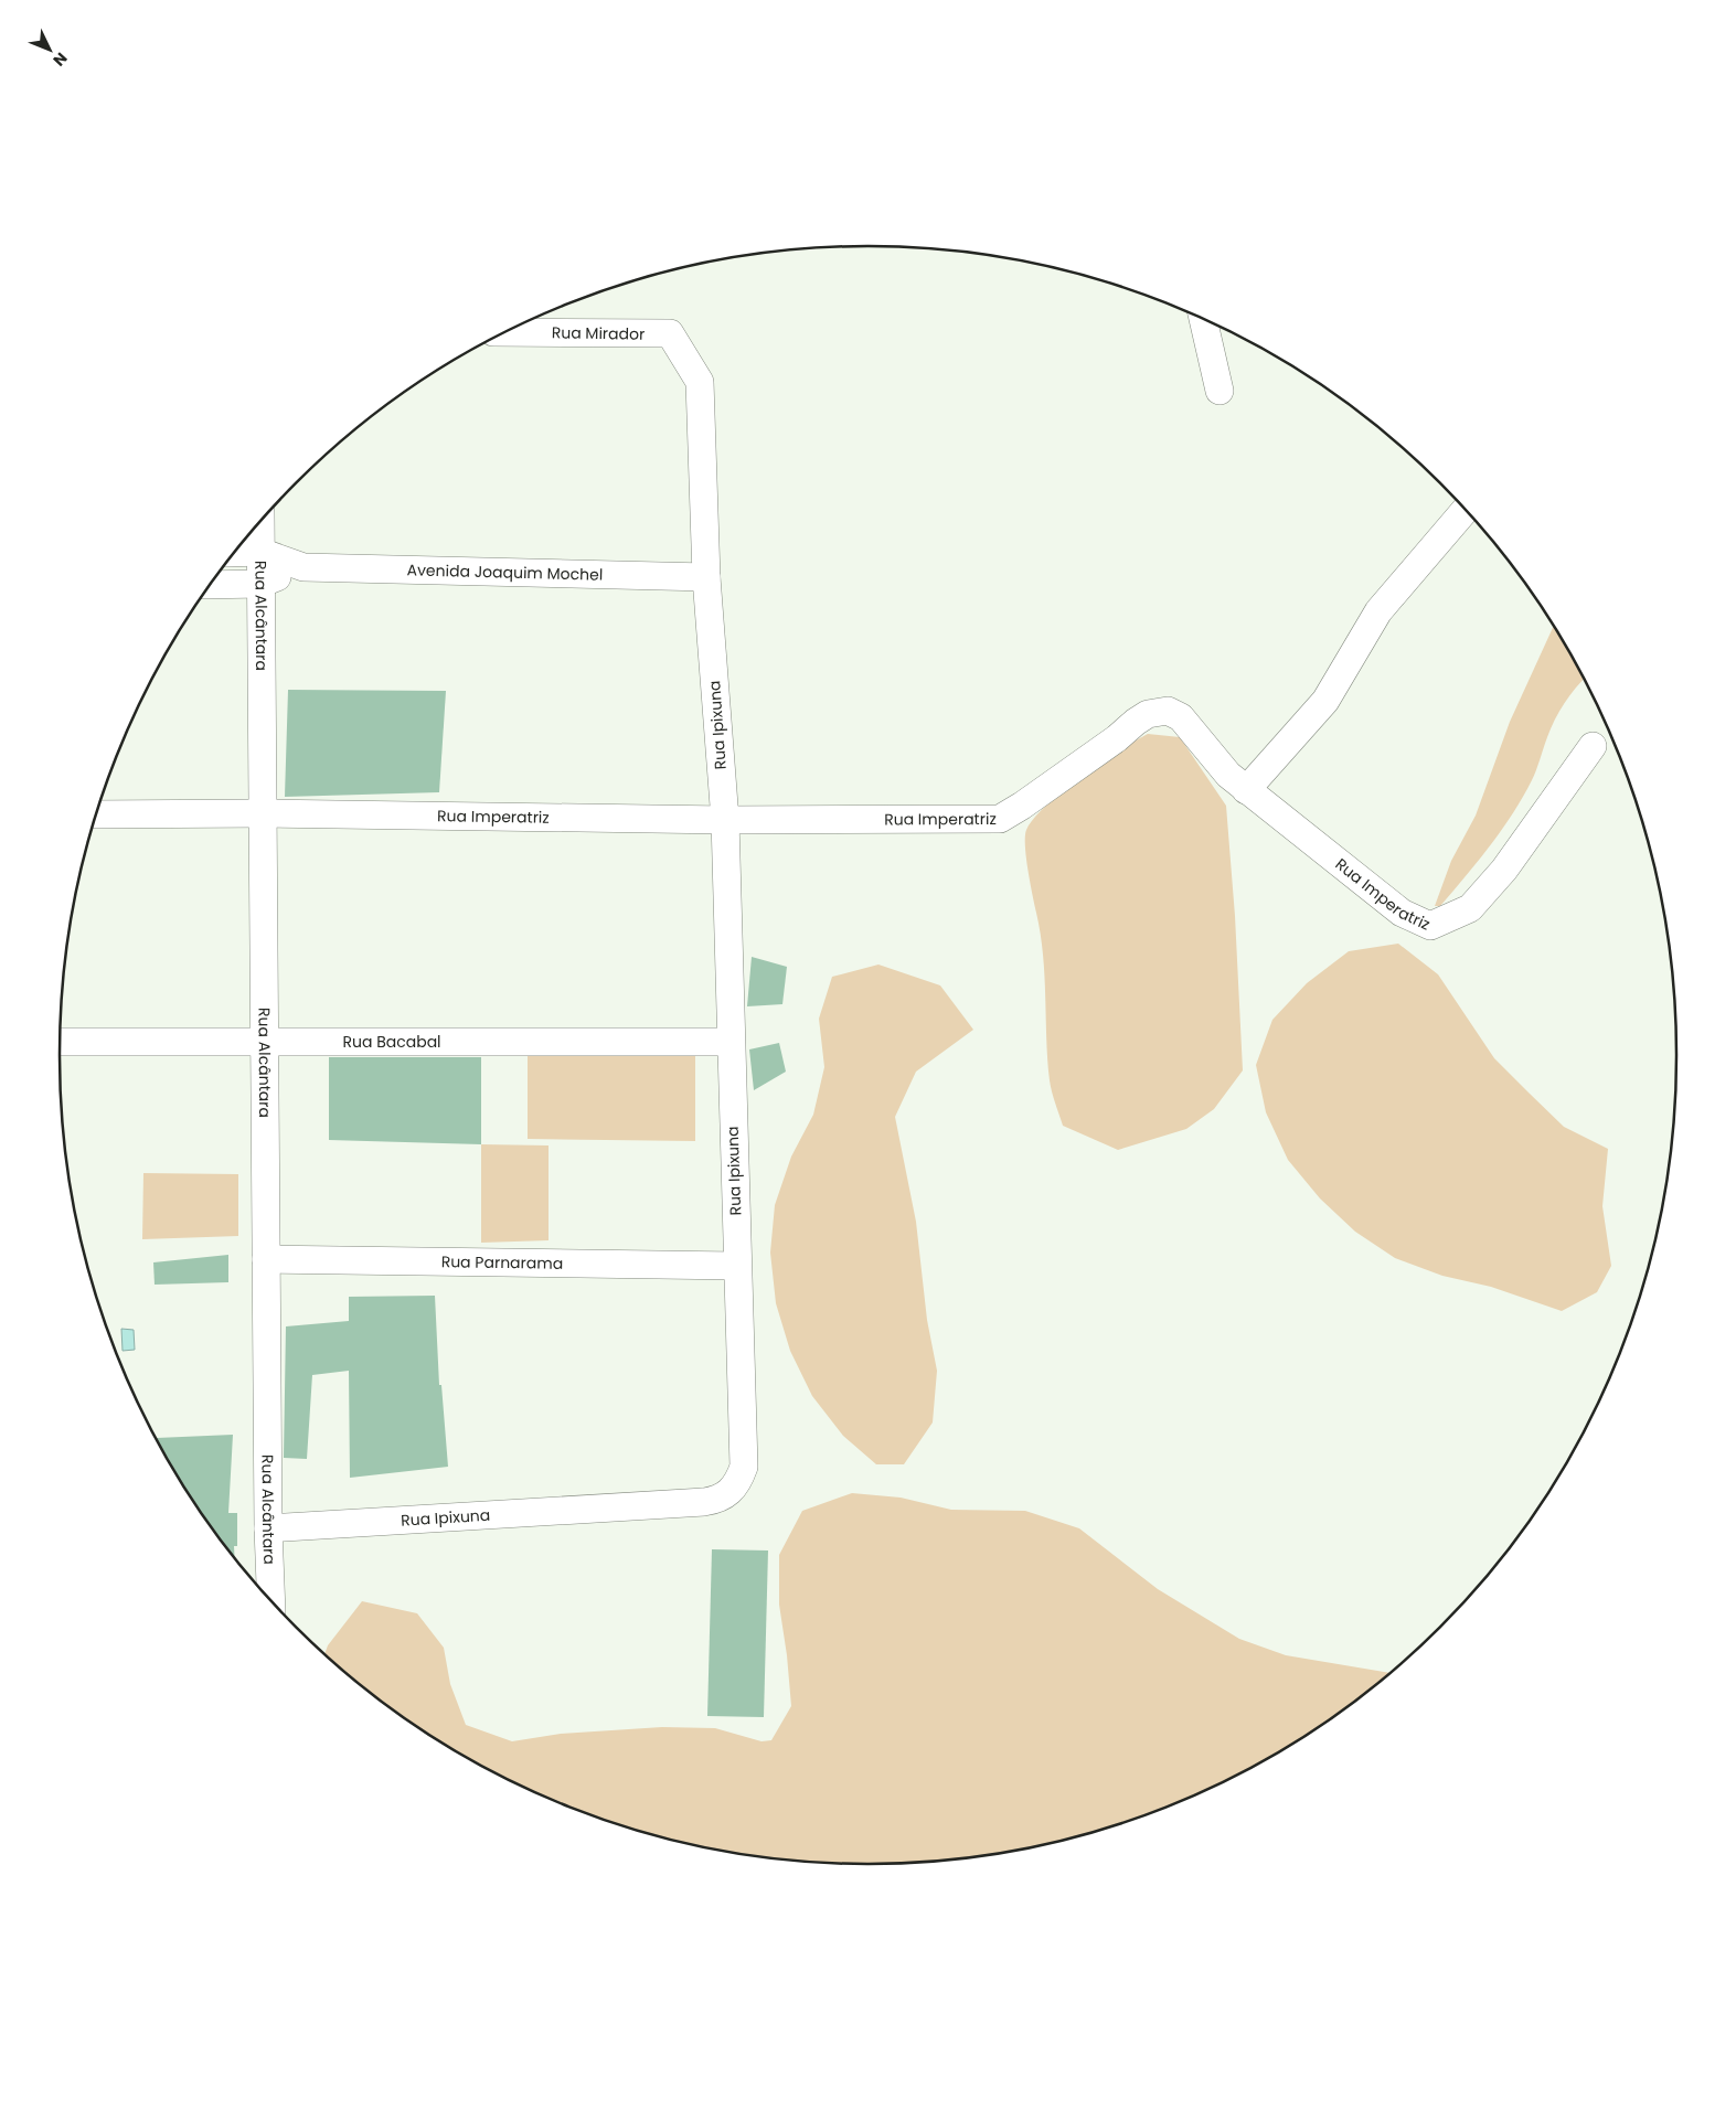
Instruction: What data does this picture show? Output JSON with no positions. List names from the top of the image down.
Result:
{
  "streets": {
    "street": [
      "Rua Mirador",
      "Avenida Joaquim Mochel",
      "Rua Alcântara",
      "Rua Ipixuna",
      "Rua Imperatriz",
      "Rua Bacabal",
      "Rua Parnarama"
    ]
  },
  "crossings": [
    ["Rua Mirador", "Rua Ipixuna"],
    ["Avenida Joaquim Mochel", "Rua Alcântara"],
    ["Avenida Joaquim Mochel", "Rua Ipixuna"],
    ["Rua Alcântara", "Rua Ipixuna"],
    ["Rua Alcântara", "Rua Imperatriz"],
    ["Rua Alcântara", "Rua Bacabal"],
    ["Rua Alcântara", "Rua Parnarama"],
    ["Rua Ipixuna", "Rua Imperatriz"],
    ["Rua Ipixuna", "Rua Bacabal"],
    ["Rua Ipixuna", "Rua Parnarama"]
  ],
  "north": "bottom right"
}
